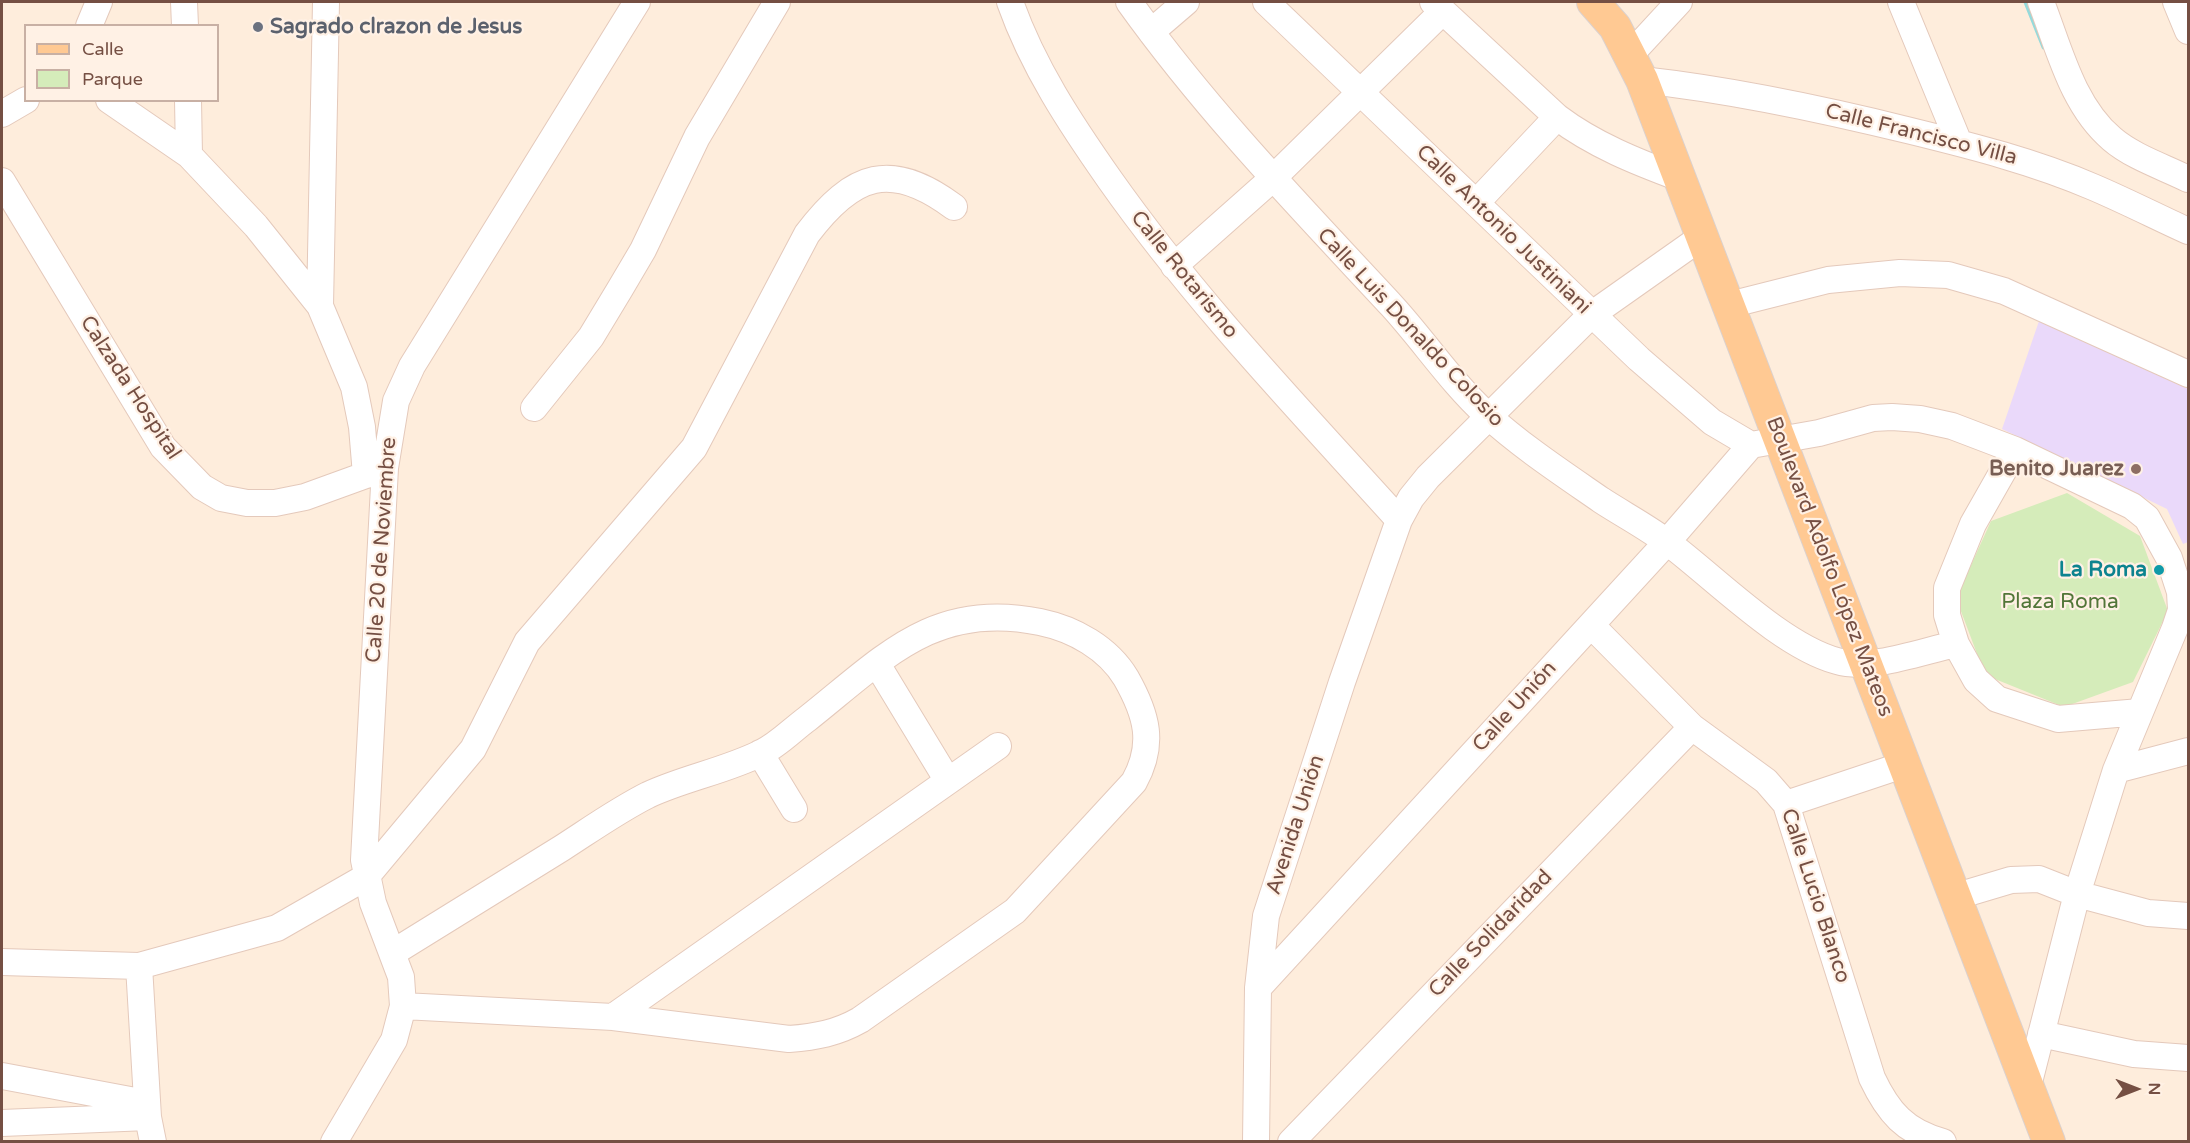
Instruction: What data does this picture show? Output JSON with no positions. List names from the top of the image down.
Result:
{
  "streets": {
    "main road": ["Boulevard Adolfo López Mateos"],
    "street": [
      "Calle Francisco Villa",
      "Calle Antonio Justiniani",
      "Calle Rotarismo",
      "Calle Luis Donaldo Colosio",
      "Calzada Hospital",
      "Calle 20 de Noviembre",
      "Calle Unión",
      "Avenida Unión",
      "Calle Lucio Blanco",
      "Calle Solidaridad"
    ]
  },
  "crossings": [
    ["Calle Francisco Villa", "Boulevard Adolfo López Mateos"],
    ["Calle Antonio Justiniani", "Boulevard Adolfo López Mateos"],
    ["Calle Antonio Justiniani", "Calle Unión"],
    ["Calle Antonio Justiniani", "Avenida Unión"],
    ["Calle Rotarismo", "Avenida Unión"],
    ["Calle Luis Donaldo Colosio", "Boulevard Adolfo López Mateos"],
    ["Calle Luis Donaldo Colosio", "Calle Unión"],
    ["Calle Luis Donaldo Colosio", "Avenida Unión"],
    ["Calzada Hospital", "Calle 20 de Noviembre"],
    ["Boulevard Adolfo López Mateos", "Calle Unión"],
    ["Boulevard Adolfo López Mateos", "Avenida Unión"],
    ["Calle Unión", "Avenida Unión"],
    ["Calle Unión", "Calle Lucio Blanco"],
    ["Calle Lucio Blanco", "Calle Solidaridad"]
  ],
  "parks": ["Plaza Roma"],
  "places": ["Sagrado clrazon de Jesus", "Benito Juarez", "La Roma"],
  "legend": ["Calle", "Parque"],
  "north": "right"
}
